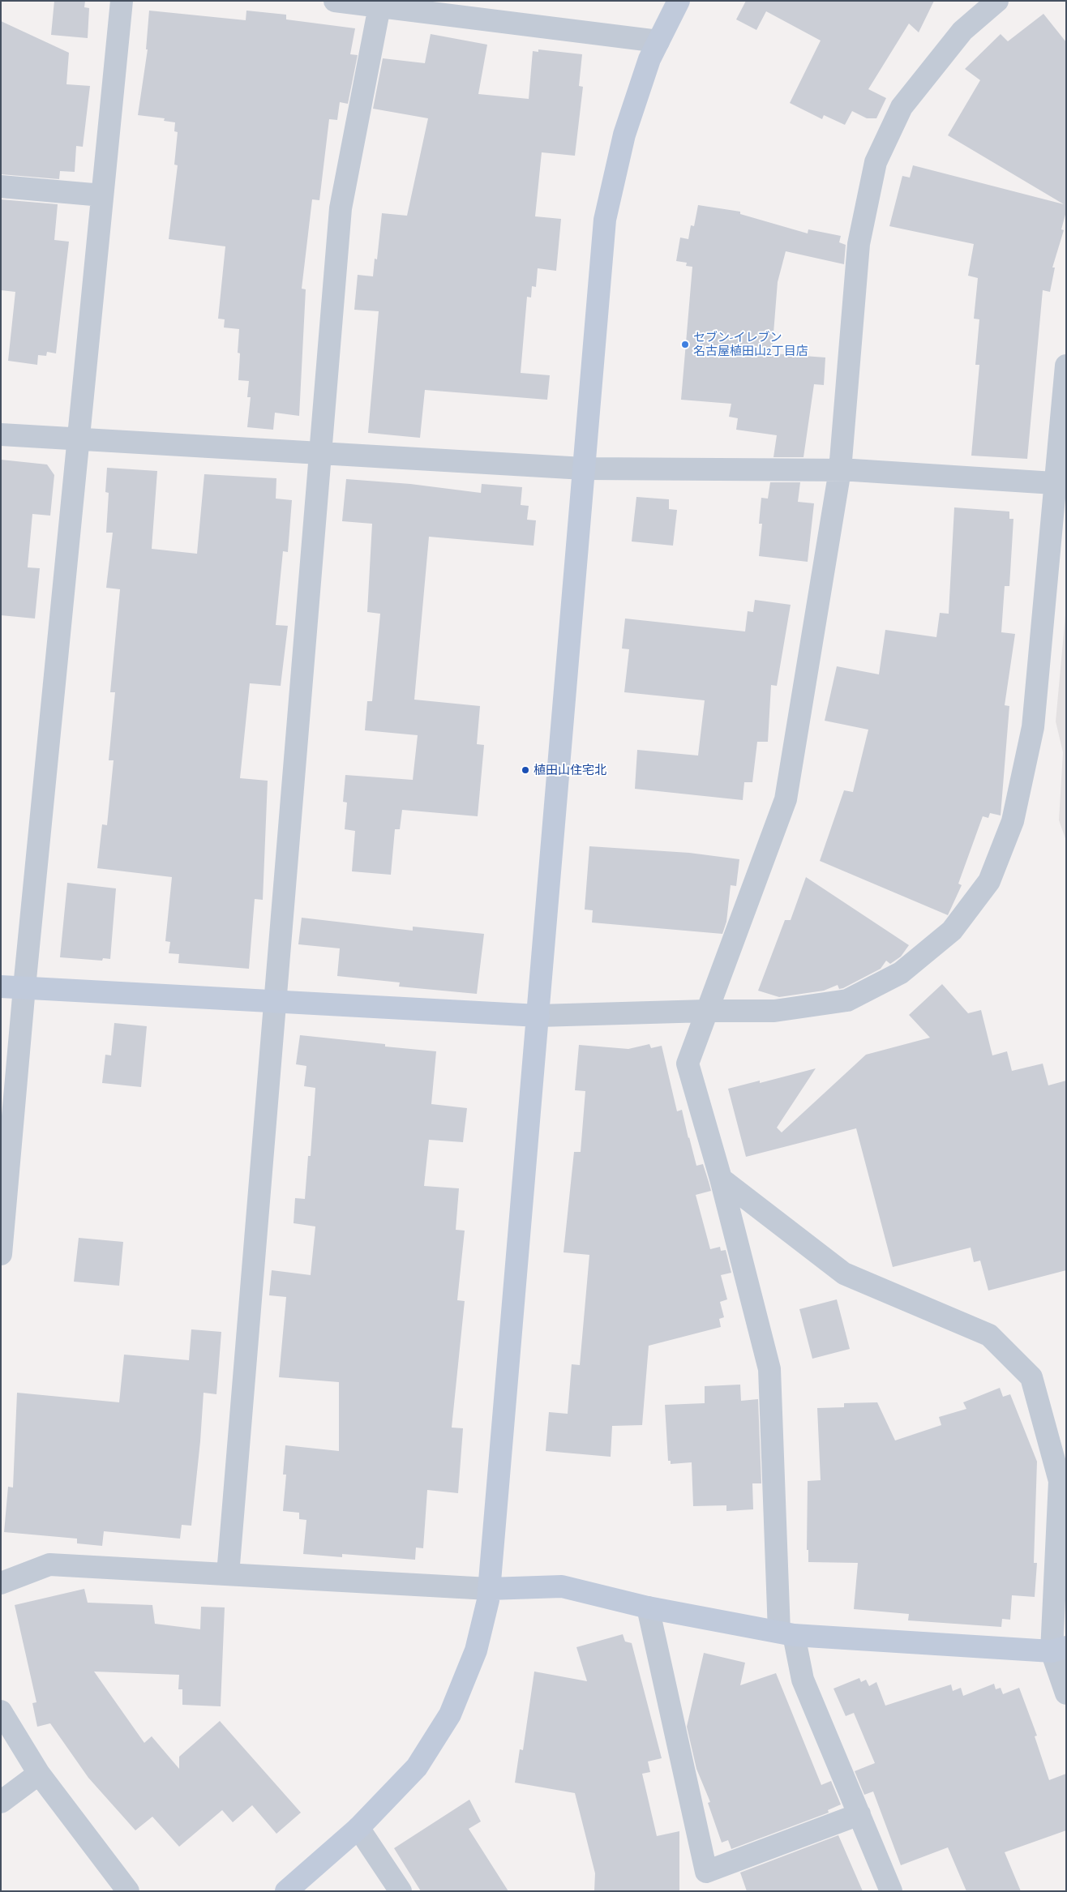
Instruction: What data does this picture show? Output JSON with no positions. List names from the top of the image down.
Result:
{
  "places": ["セブン-イレブン 名古屋植田山2丁目店", "植田山住宅北"]
}
